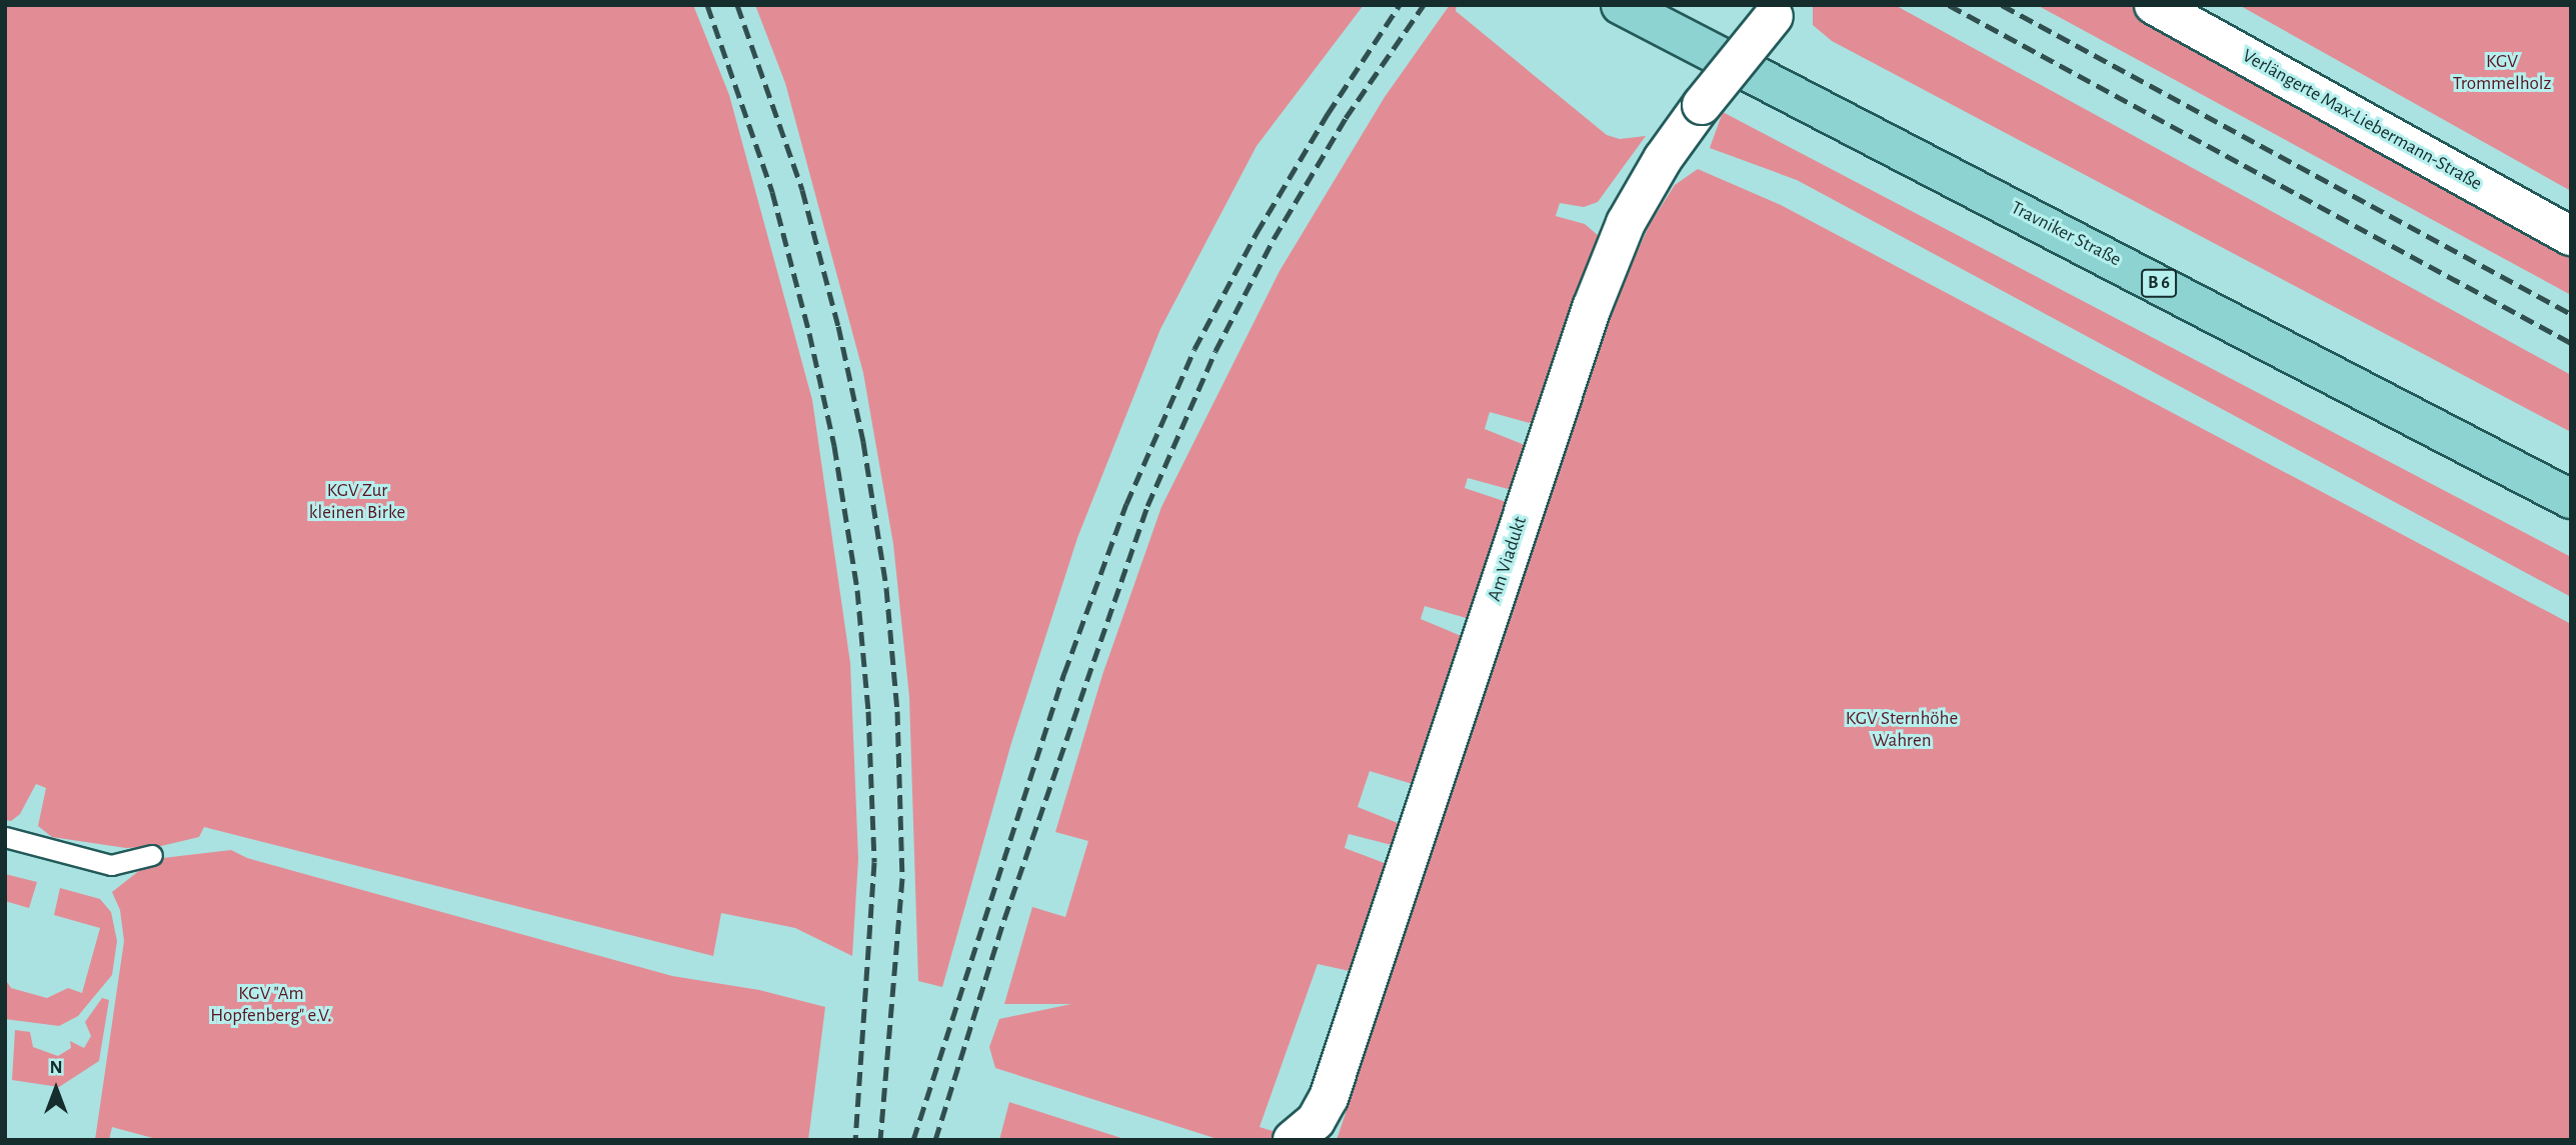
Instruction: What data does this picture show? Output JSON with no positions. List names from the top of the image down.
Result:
{
  "streets": {
    "main road": ["Travniker Straße", "B 6"],
    "street": ["Verlängerte Max-Liebermann-Straße", "Am Viadukt"]
  },
  "parks": [
    "KGV Trommelholz",
    "KGV Zur kleinen Birke",
    "KGV Sternhöhe Wahren",
    "KGV \"Am Hopfenberg\" e.V."
  ],
  "north": "top"
}
